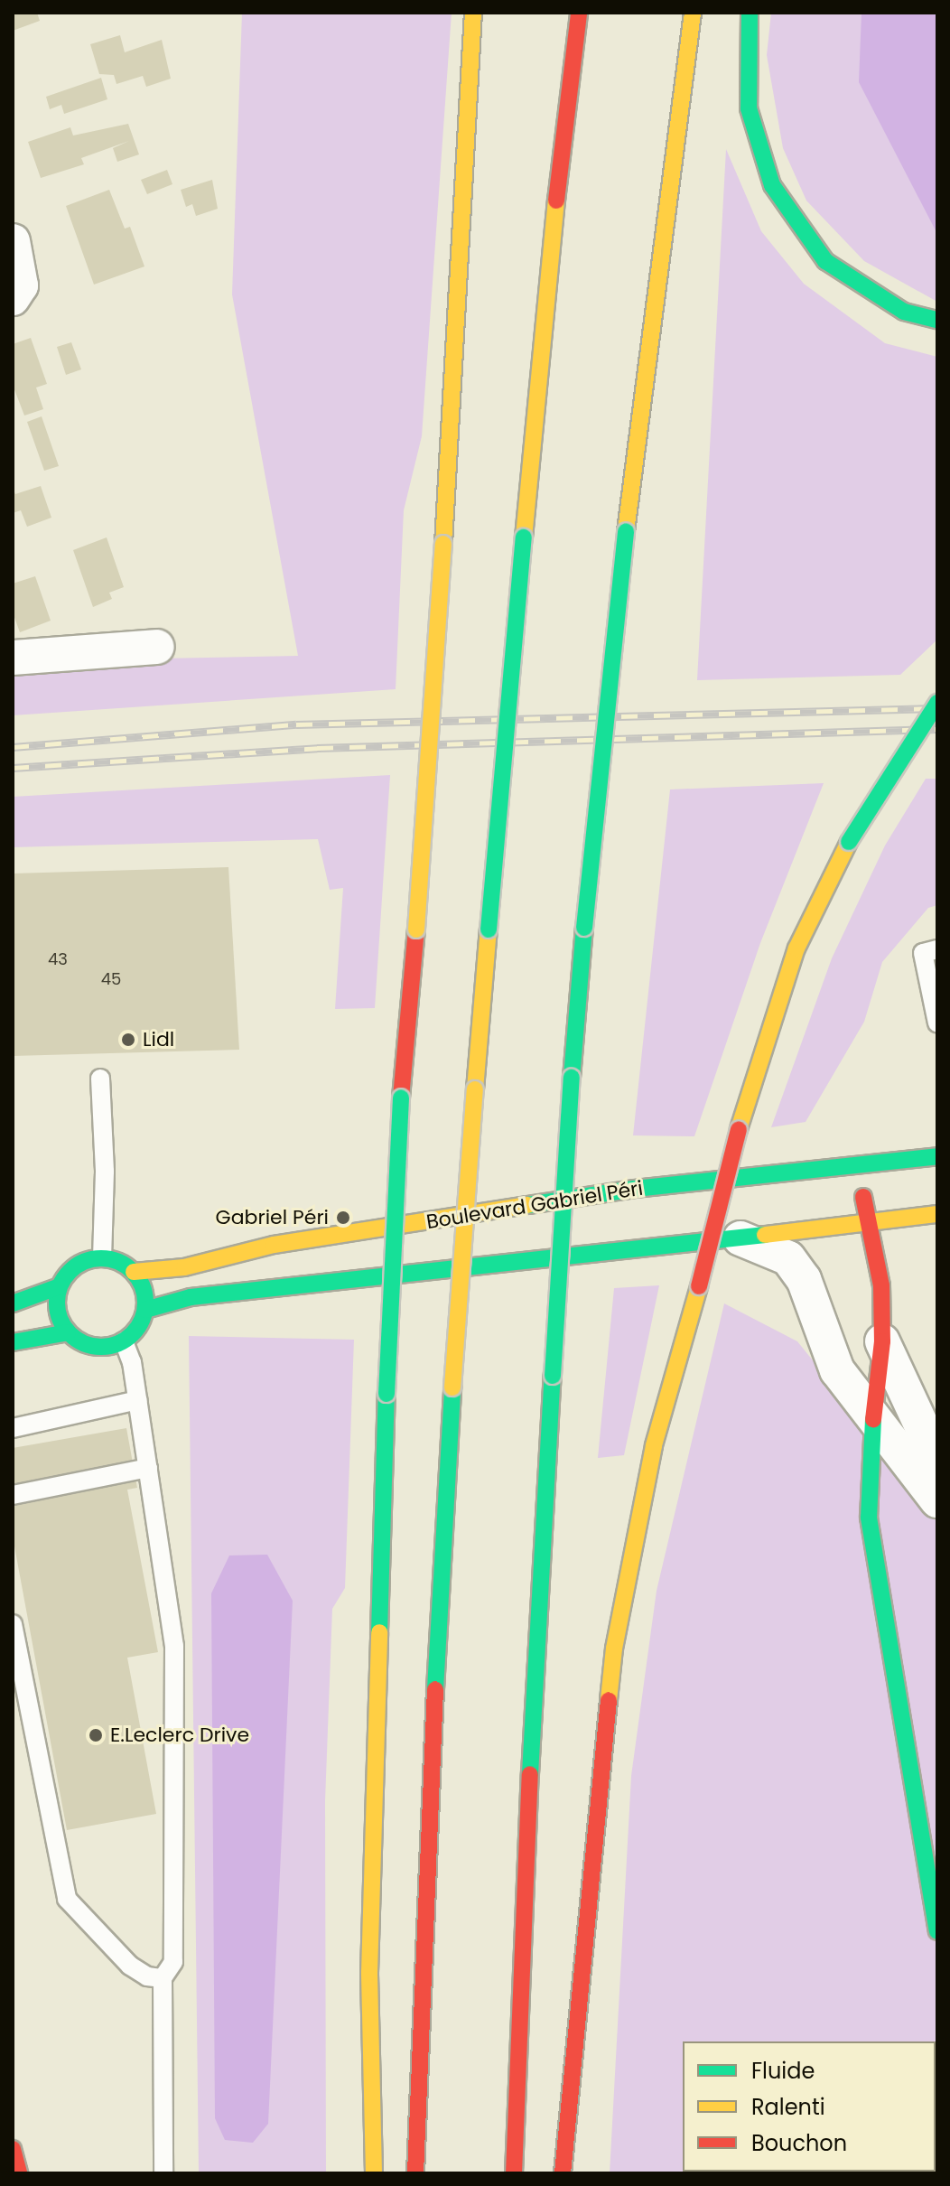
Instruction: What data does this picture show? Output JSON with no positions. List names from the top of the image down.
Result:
{
  "streets": {
    "main road": ["Boulevard Gabriel Péri"]
  },
  "places": ["Lidl", "Gabriel Péri", "E.Leclerc Drive"],
  "house_numbers": ["43", "45"],
  "legend": ["Fluide", "Ralenti", "Bouchon"]
}
